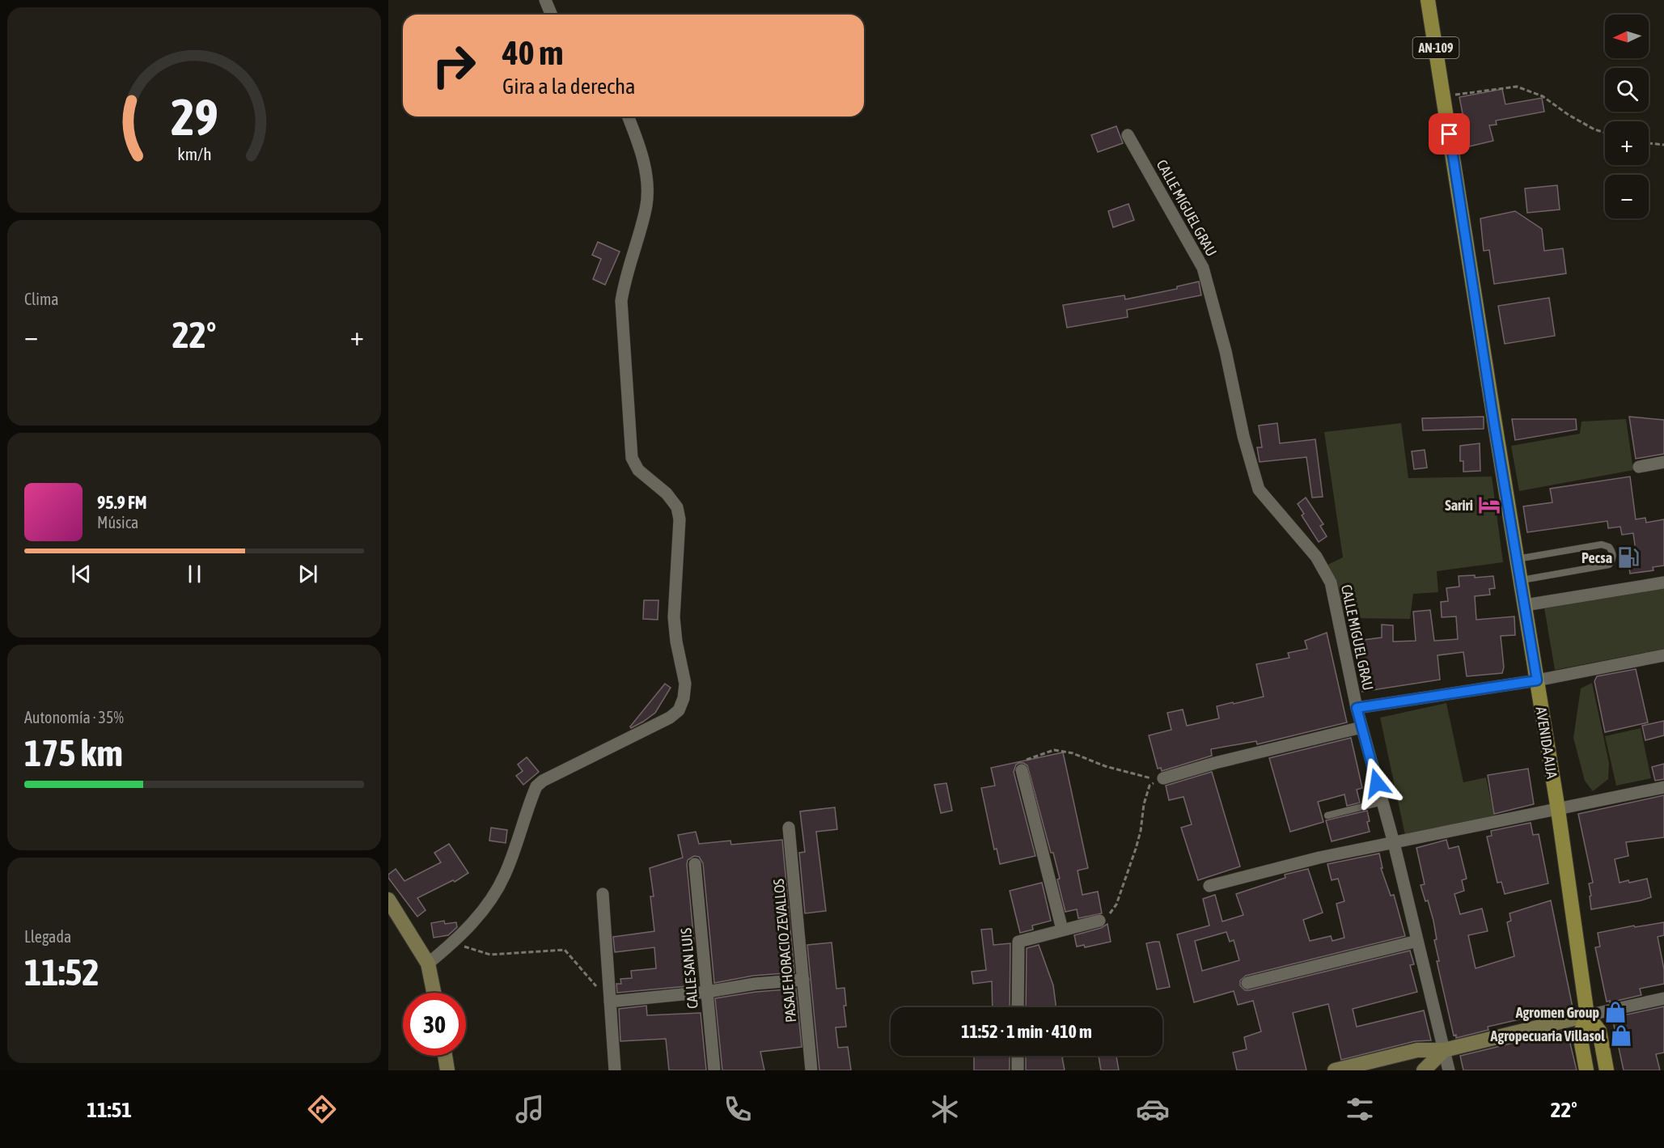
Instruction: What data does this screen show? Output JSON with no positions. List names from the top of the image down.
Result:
{
  "streets": {
    "main road": ["AN-109", "AVENIDA AIJA"],
    "street": ["CALLE MIGUEL GRAU", "PASAJE HORACIO ZEVALLOS", "CALLE SAN LUIS"]
  },
  "crossings": [
    ["AN-109", "AVENIDA AIJA"]
  ],
  "places": {
    "hotel": ["Sariri"],
    "fuel station": ["Pecsa"],
    "shop": ["Agromen Group", "Agropecuaria Villasol"]
  },
  "north": "left",
  "page": {
    "map_buttons": ["+", "−"],
    "turn": ["40 m", "Gira a la derecha"],
    "tile": [
      "Clima",
      ["Autonomía · 35%", "175 km"],
      ["Llegada", "11:52"]
    ],
    "heat": ["−", "22°", "+"],
    "song": ["95.9 FM", "Música"],
    "limit": "30",
    "trip": "11:52 · 1 min · 410 m",
    "tabs": ["11:51", "22°"],
    "gauge": ["29", "km/h"]
  }
}
